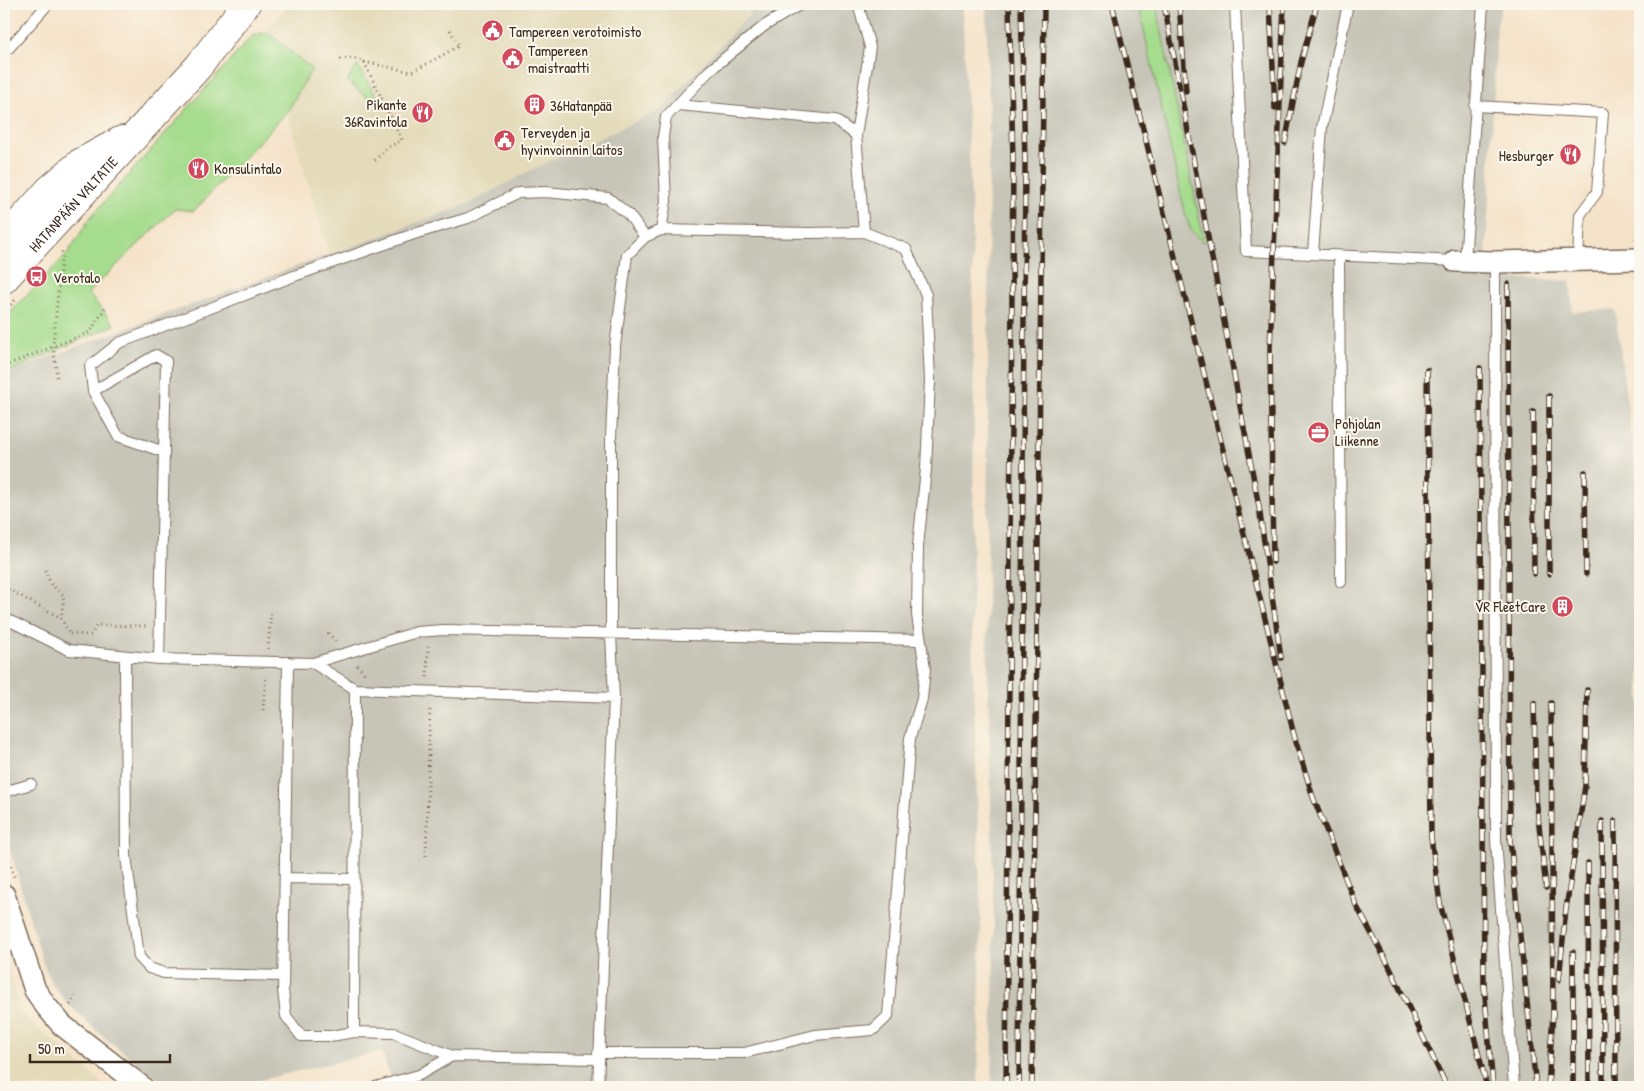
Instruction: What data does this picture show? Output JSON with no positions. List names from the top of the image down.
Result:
{
  "streets": {
    "main road": ["HATANPÄÄN VALTATIE"]
  },
  "places": {
    "public building": ["Tampereen verotoimisto", "Tampereen maistraatti", "Terveyden ja hyvinvoinnin laitos"],
    "building": ["36Hatanpää", "VR FleetCare"],
    "restaurant": ["Pikante 36Ravintola", "Hesburger", "Konsulintalo"],
    "bus stop": ["Verotalo"],
    "office": ["Pohjolan Liikenne"]
  },
  "scale_bar": "50 m"
}
